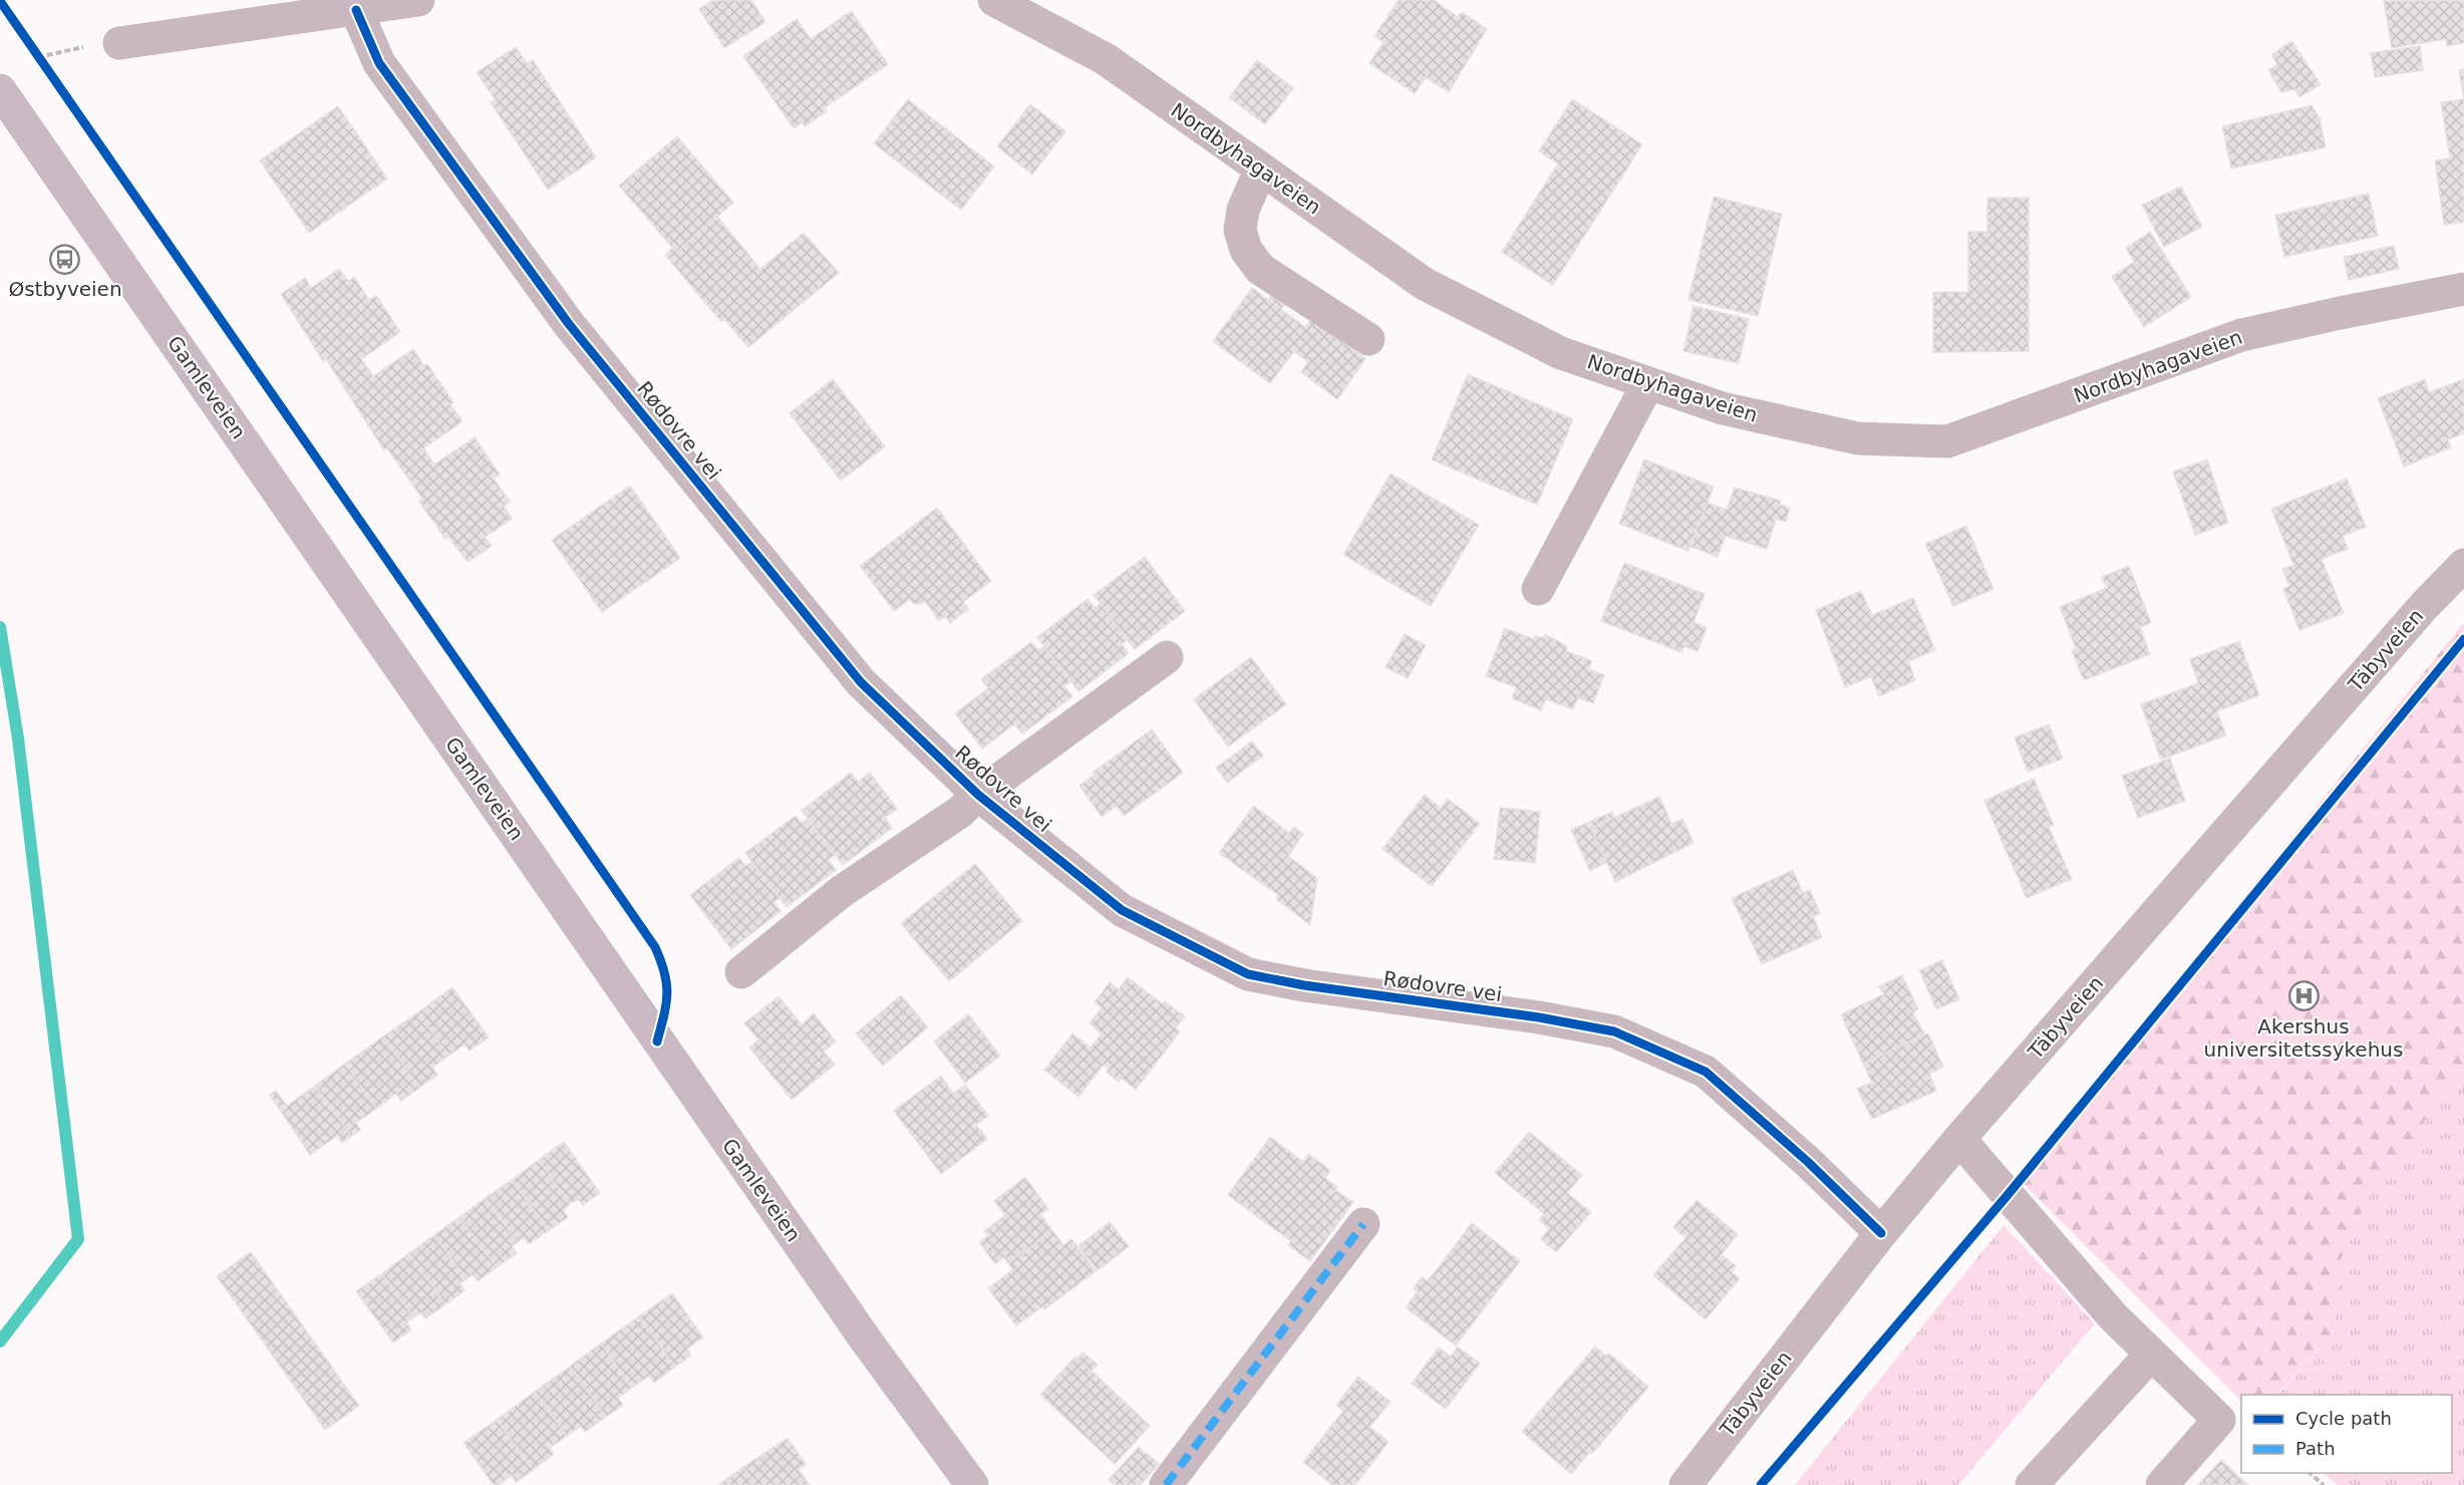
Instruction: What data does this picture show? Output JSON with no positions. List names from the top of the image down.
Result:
{
  "streets": {
    "main road": ["Gamleveien"],
    "street": ["Nordbyhagaveien", "Rødovre vei", "Täbyveien"]
  },
  "crossings": [
    ["Rødovre vei", "Täbyveien"]
  ],
  "places": {
    "bus stop": ["Østbyveien"],
    "hospital": ["Akershus universitetssykehus"]
  },
  "legend": ["Cycle path", "Path"]
}
